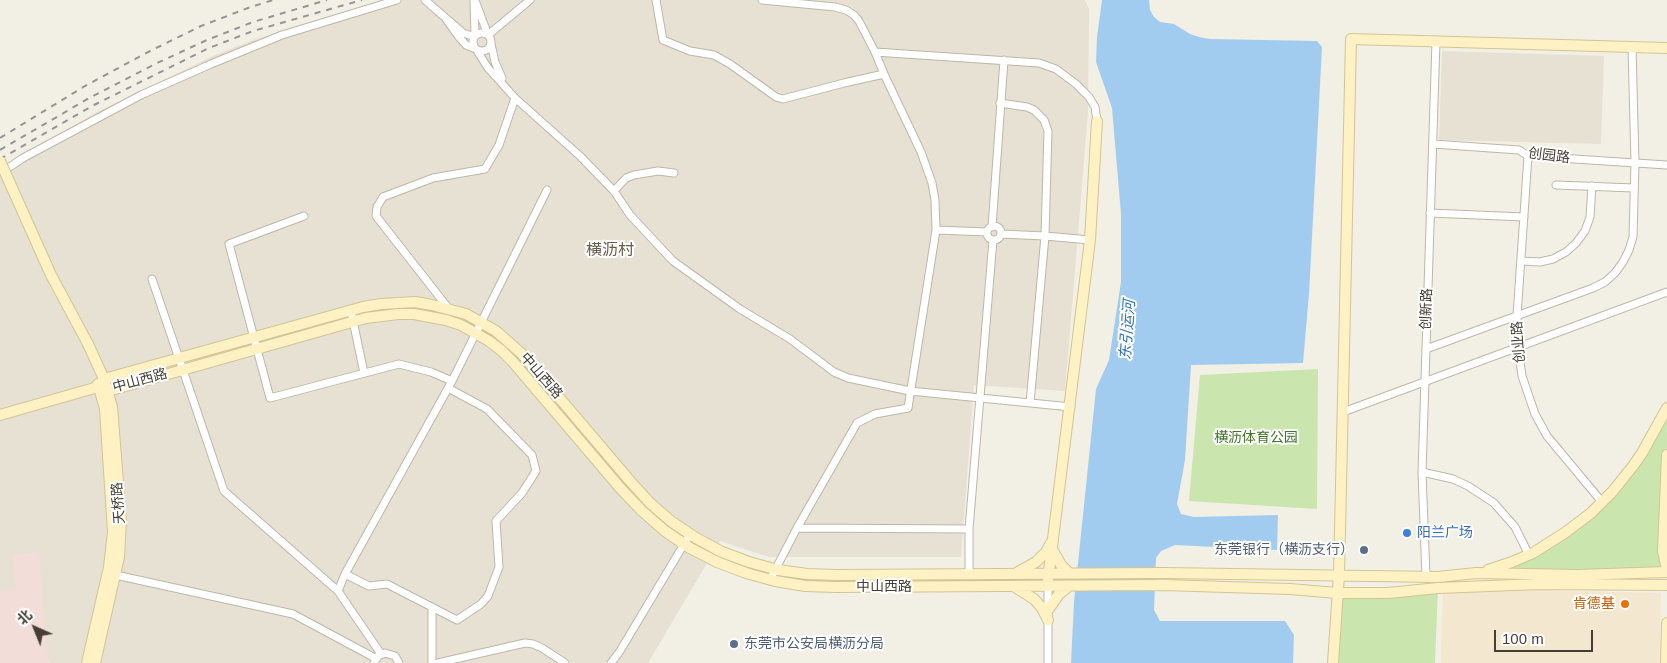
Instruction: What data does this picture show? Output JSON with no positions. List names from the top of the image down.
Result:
{
  "streets": {
    "main road": ["中山西路", "天桥路"],
    "street": ["创园路", "创新路", "创业路"]
  },
  "crossings": [
    ["创园路", "创新路"],
    ["创园路", "创业路"],
    ["创新路", "中山西路"],
    ["中山西路", "天桥路"]
  ],
  "districts": ["横沥村"],
  "water": ["东引运河"],
  "parks": ["横沥体育公园"],
  "places": [
    "阳兰广场",
    "东莞银行（横沥支行）",
    "肯德基",
    "东莞市公安局横沥分局"
  ],
  "scale_bar": "100 m",
  "north": "top left"
}
